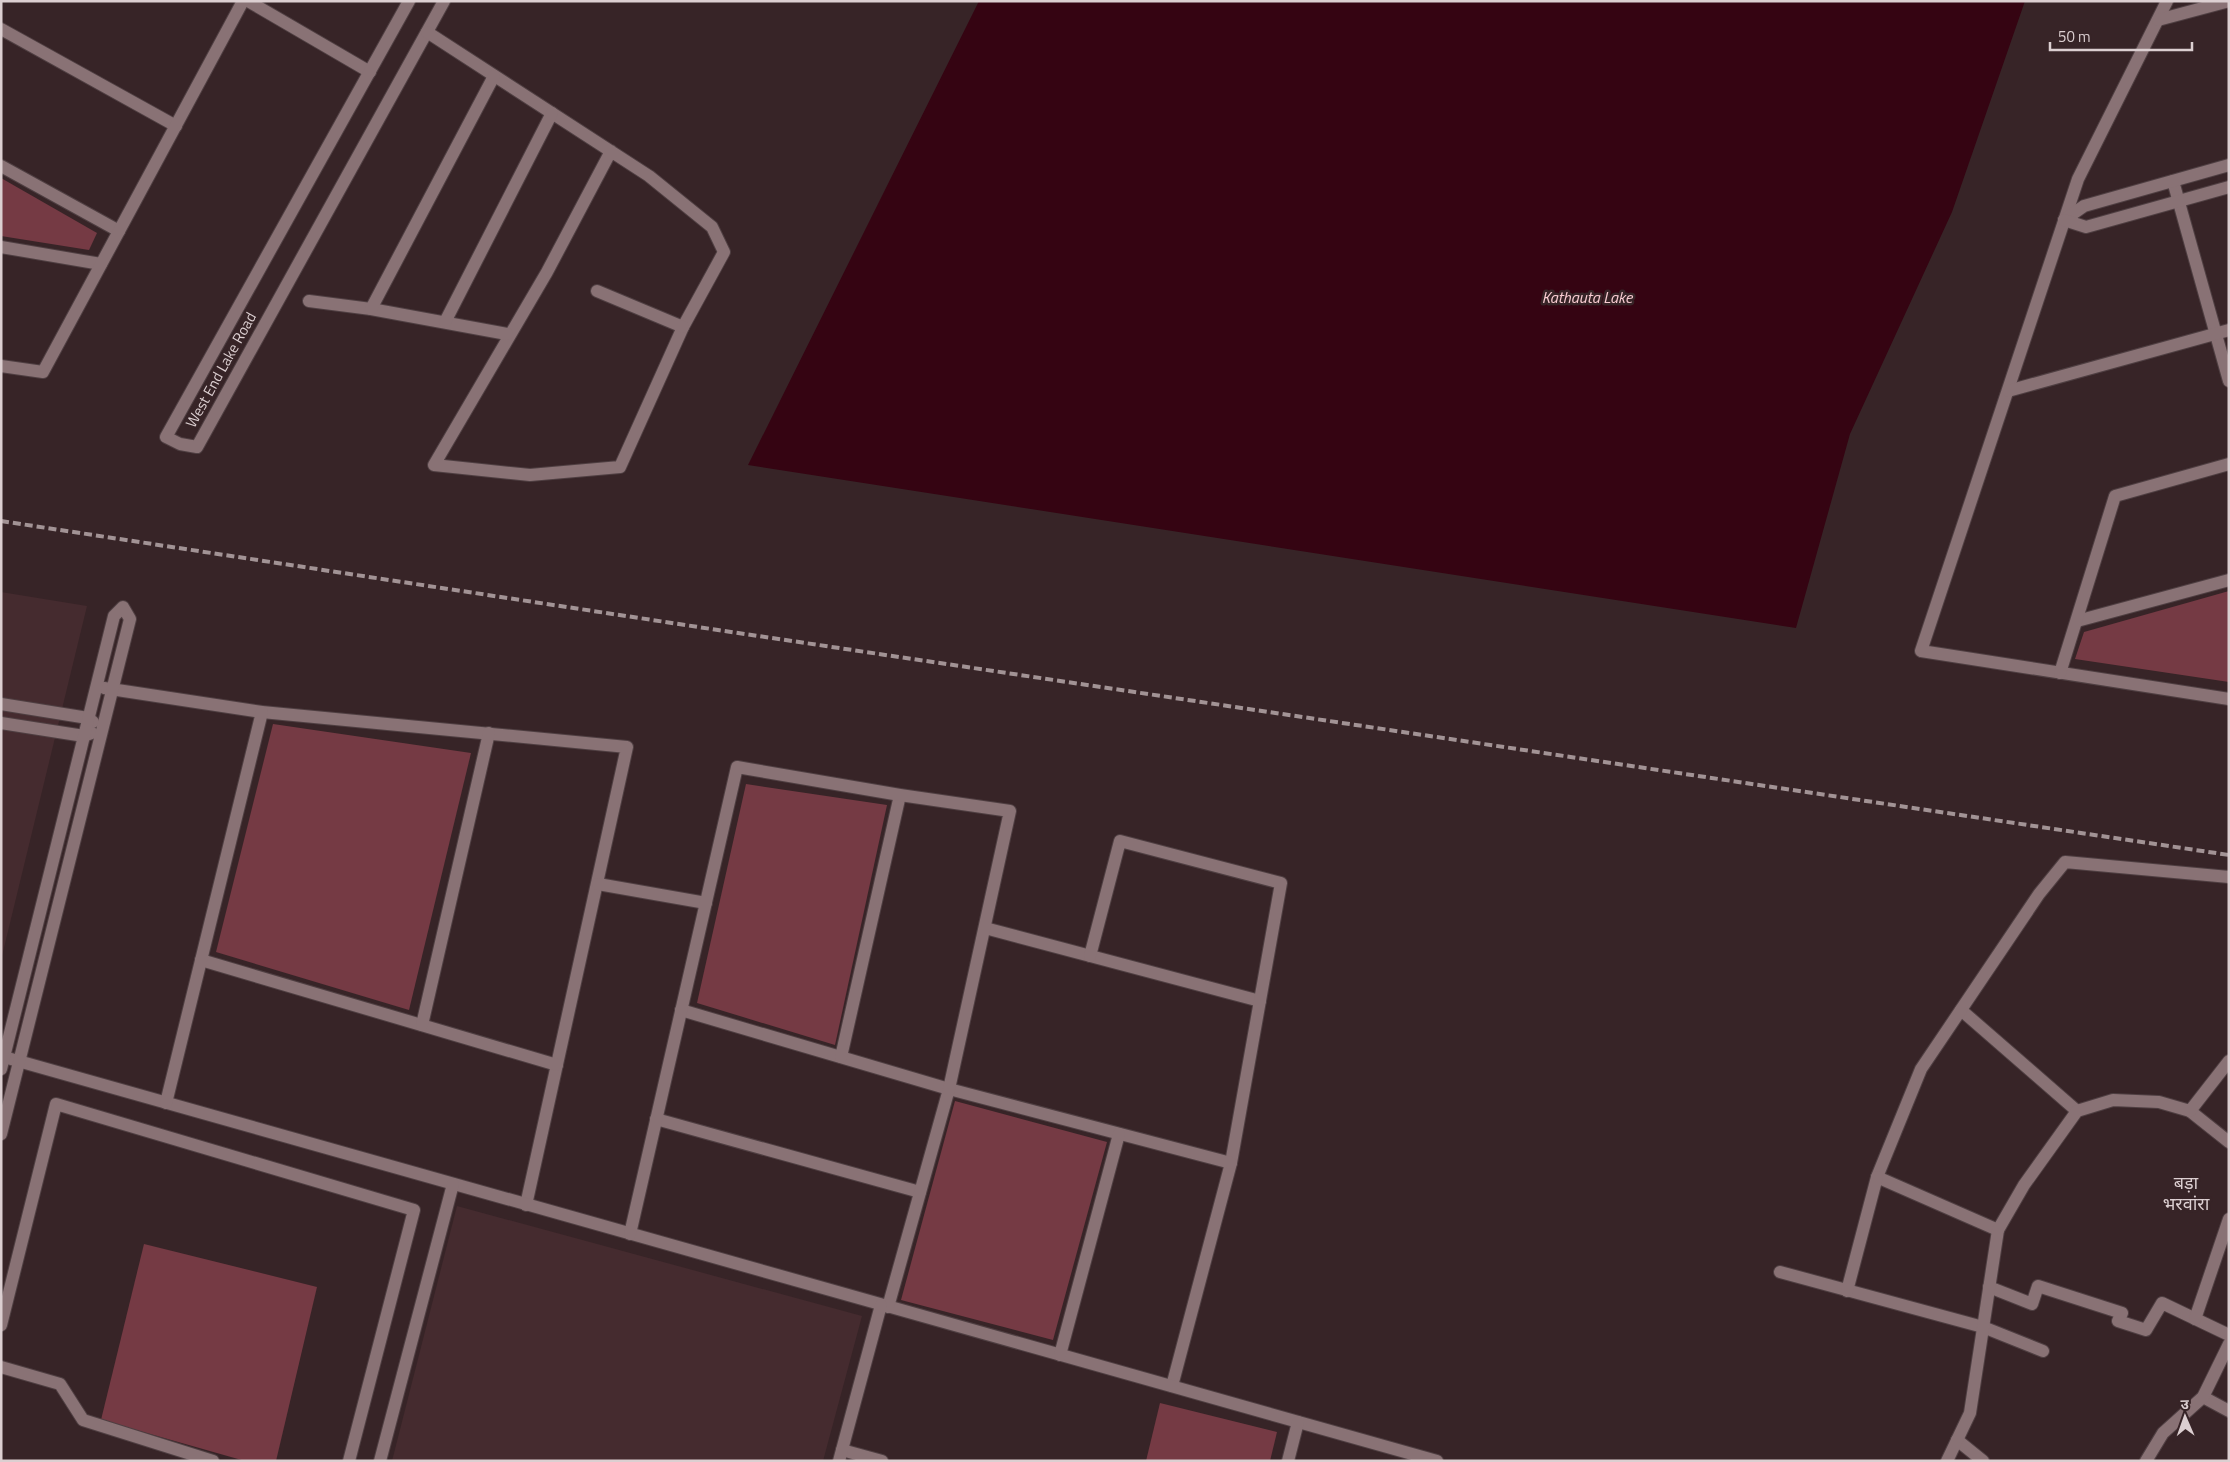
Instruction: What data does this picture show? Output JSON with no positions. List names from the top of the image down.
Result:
{
  "streets": {
    "street": ["West End Lake Road"]
  },
  "districts": ["बड़ा भरवांरा"],
  "water": ["Kathauta Lake"],
  "scale_bar": "50 m",
  "north": "top"
}
